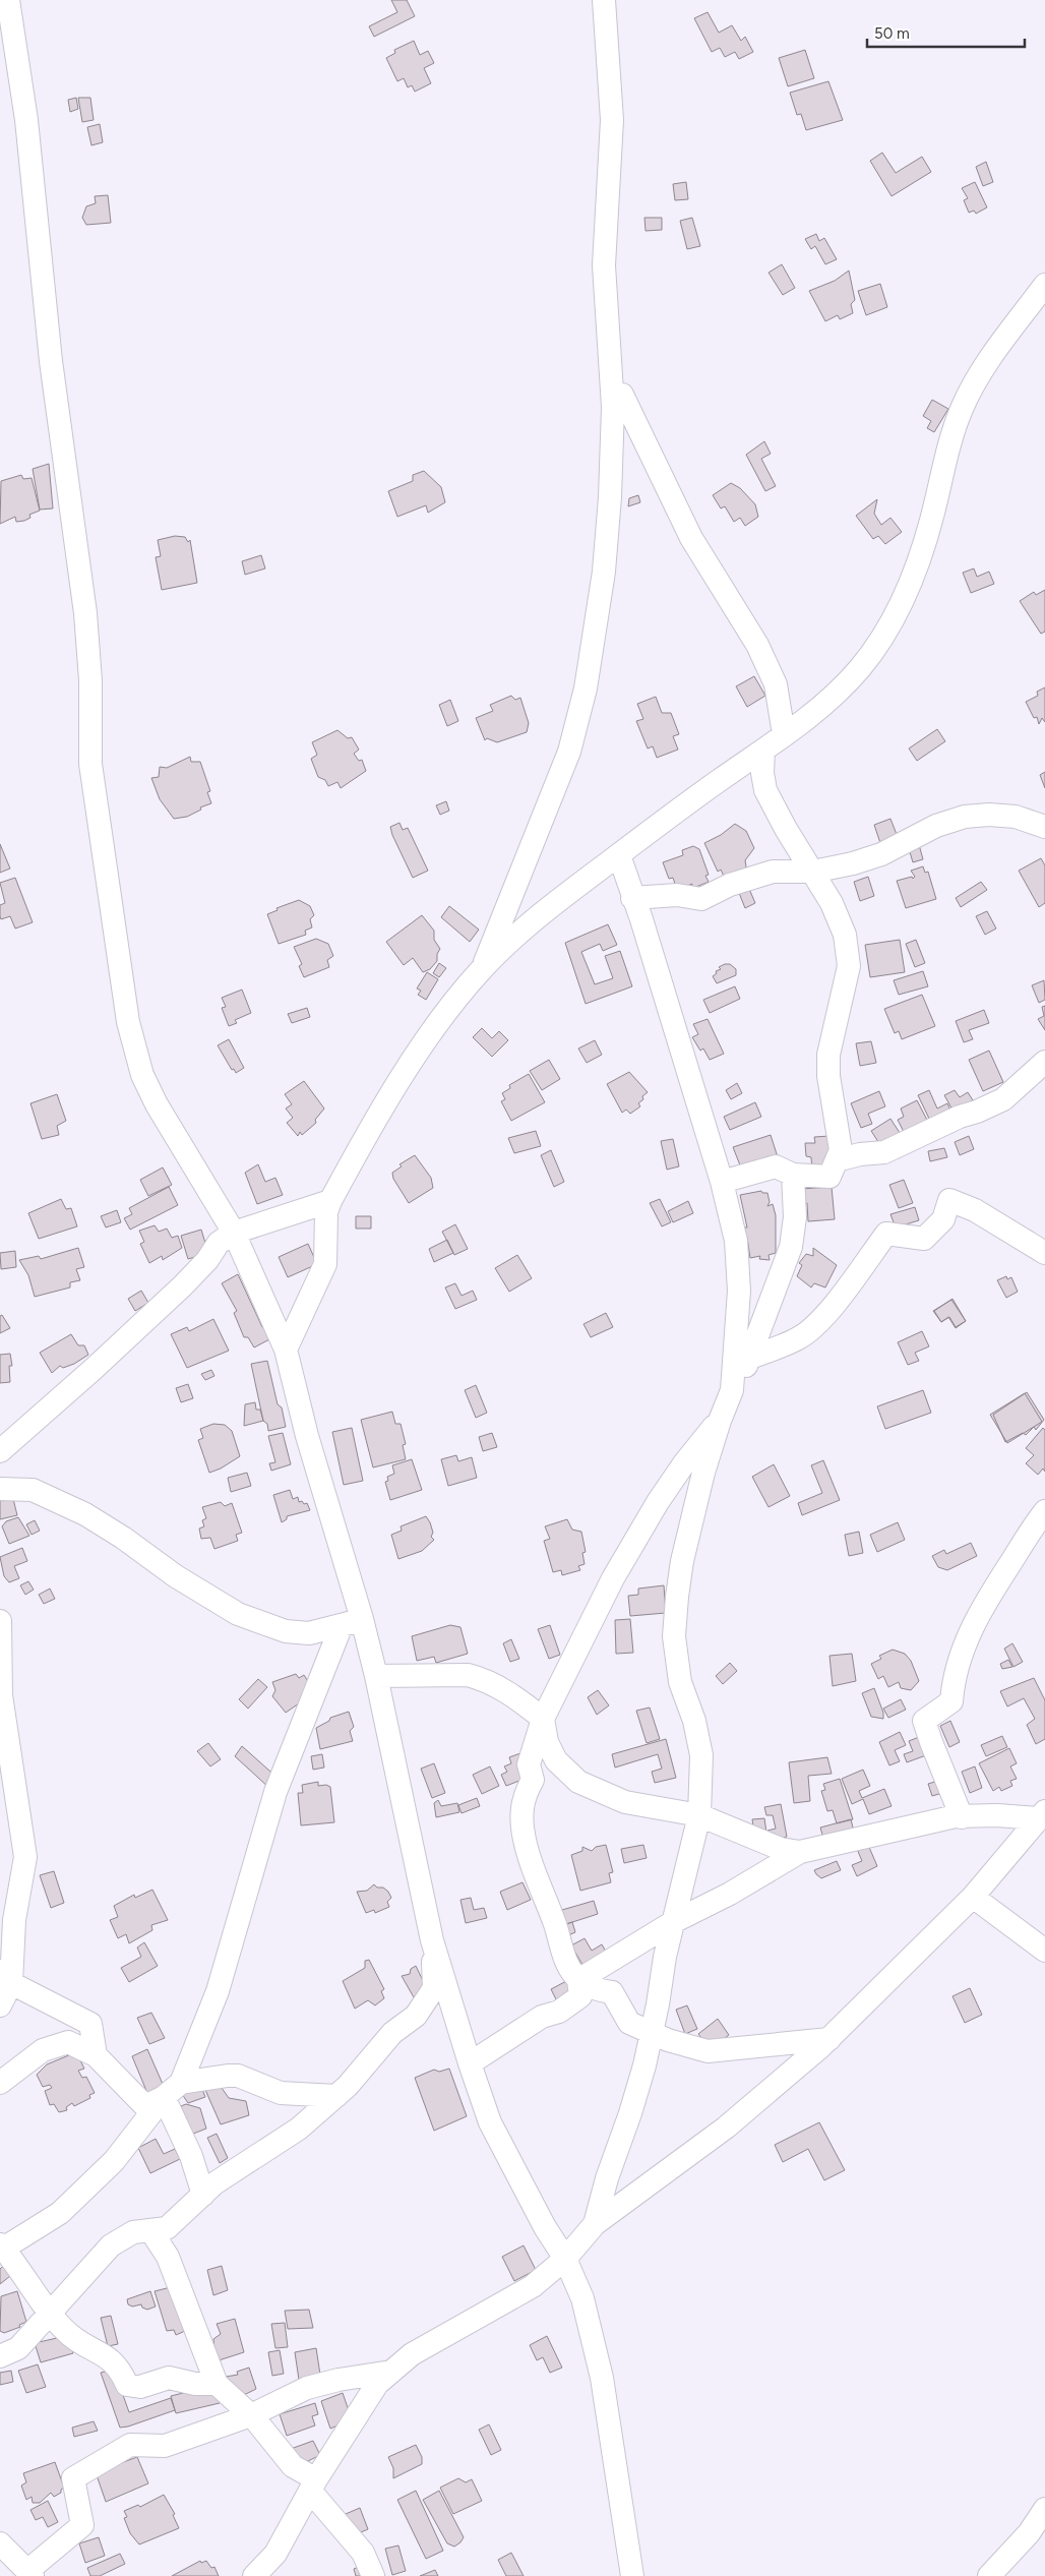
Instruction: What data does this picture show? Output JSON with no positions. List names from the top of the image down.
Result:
{
  "scale_bar": "50 m"
}
